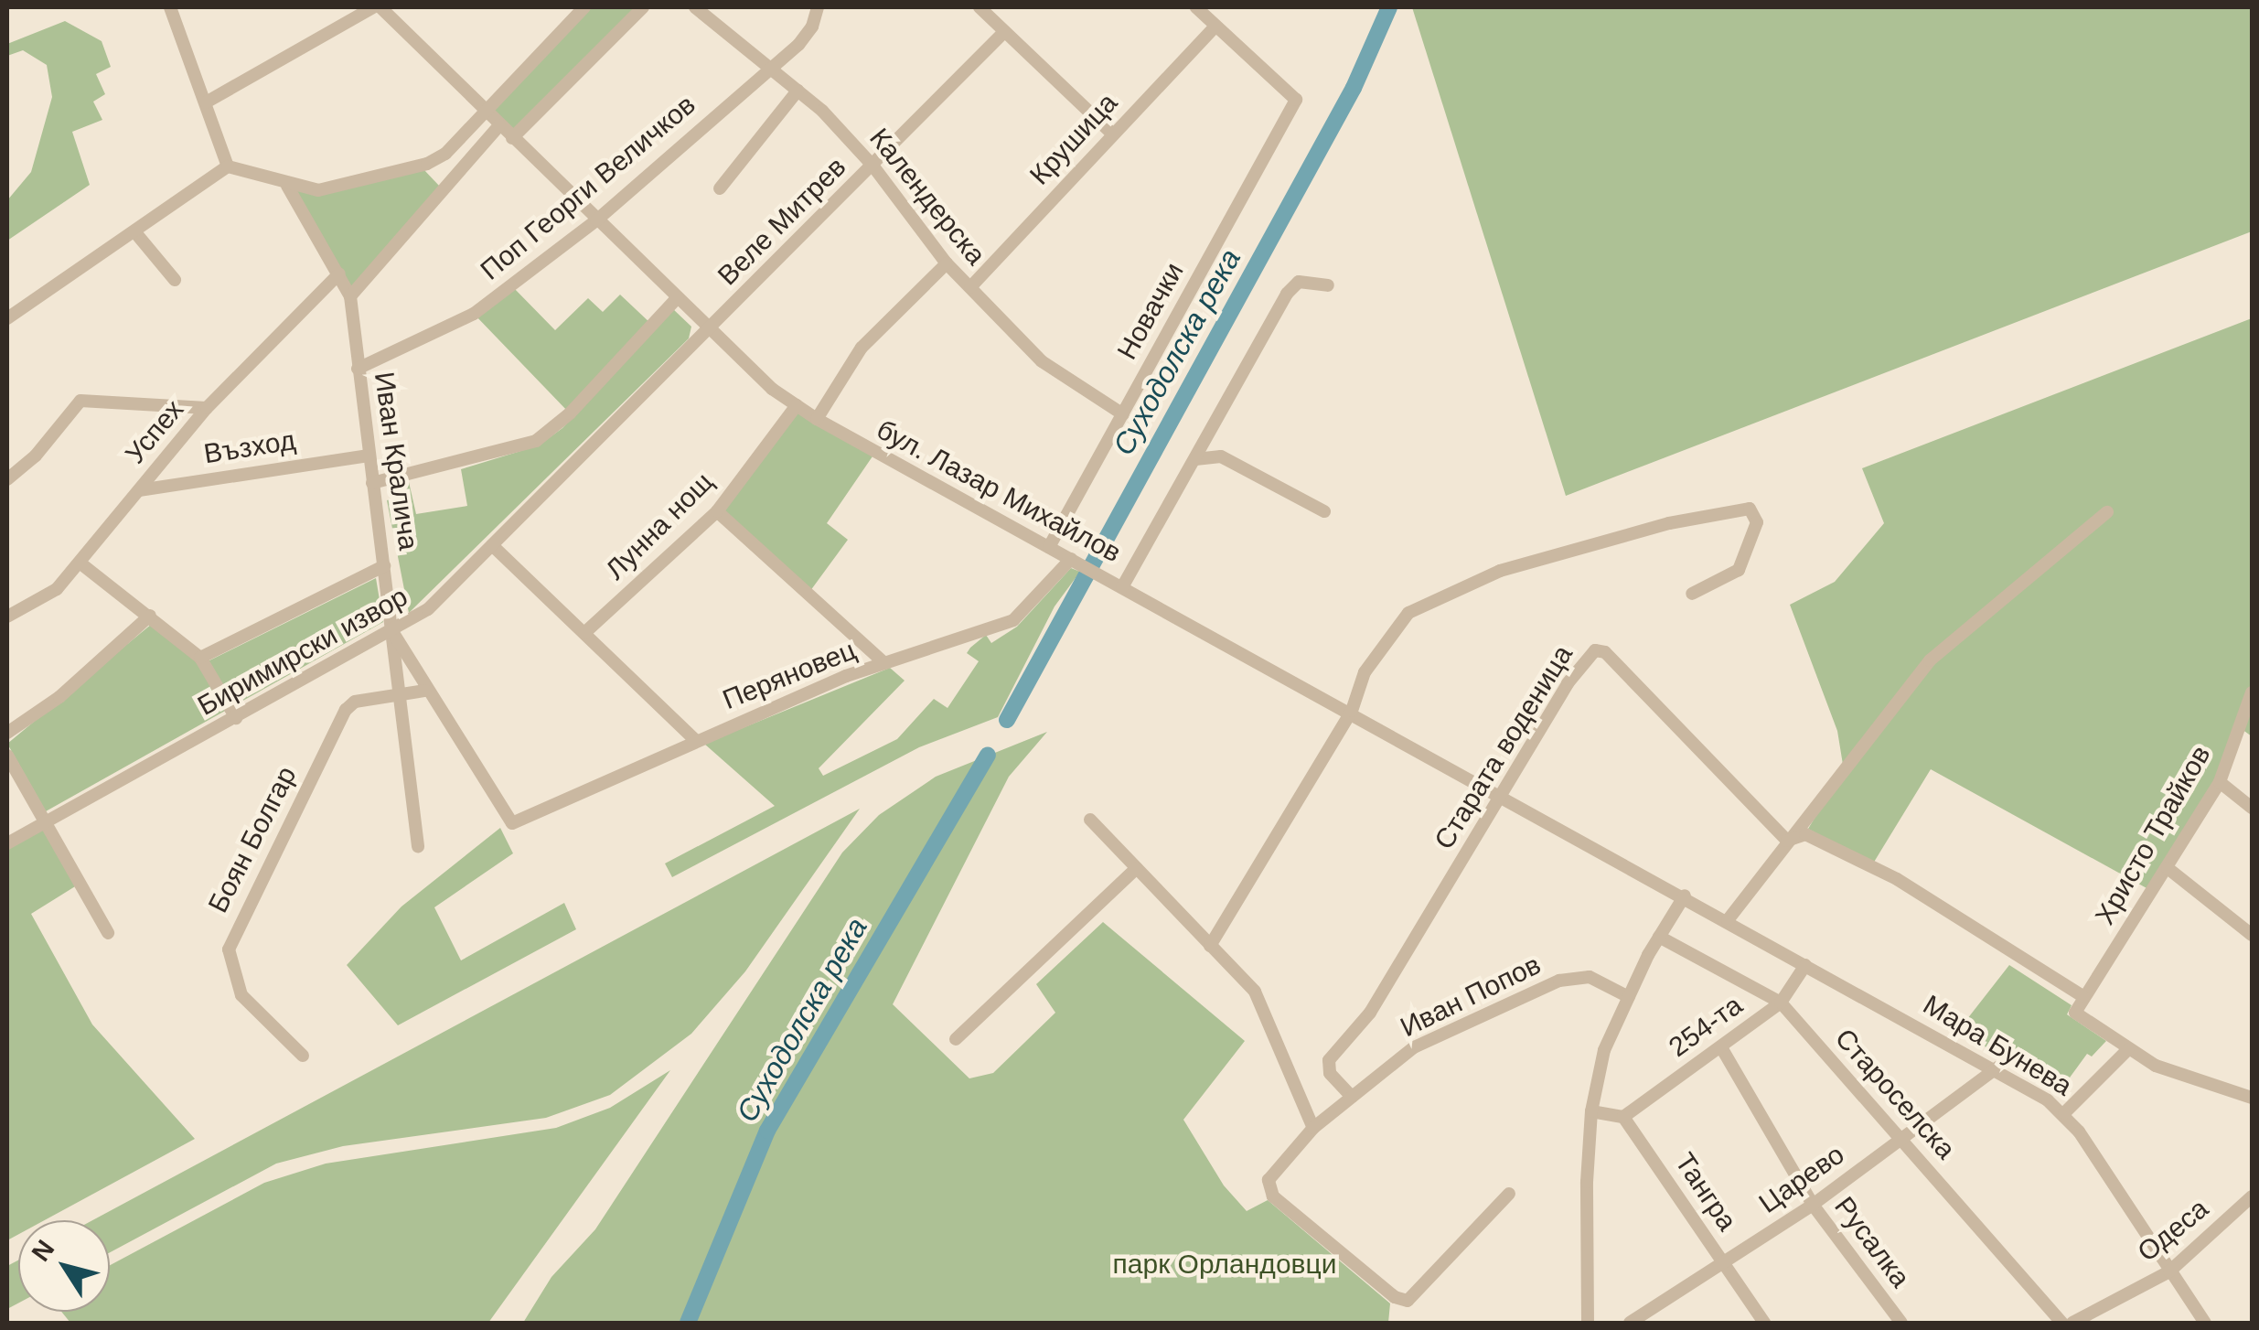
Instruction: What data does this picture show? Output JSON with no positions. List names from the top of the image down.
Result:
{
  "streets": {
    "street": [
      "Крушица",
      "Поп Георги Величков",
      "Календерска",
      "Веле Митрев",
      "Новачки",
      "Успех",
      "Възход",
      "Иван Кралича",
      "бул. Лазар Михайлов",
      "Лунна нощ",
      "Биримирски извор",
      "Перяновец",
      "Старата воденица",
      "Христо Трайков",
      "Боян Болгар",
      "Иван Попов",
      "254-та",
      "Мара Бунева",
      "Староселска",
      "Царево",
      "Тангра",
      "Одеса",
      "Русалка"
    ]
  },
  "crossings": [
    ["Крушица", "Календерска"],
    ["Крушица", "Новачки"],
    ["Поп Георги Величков", "Календерска"],
    ["Поп Георги Величков", "Иван Кралича"],
    ["Поп Георги Величков", "бул. Лазар Михайлов"],
    ["Календерска", "Веле Митрев"],
    ["Календерска", "Новачки"],
    ["Веле Митрев", "бул. Лазар Михайлов"],
    ["Веле Митрев", "Биримирски извор"],
    ["Новачки", "бул. Лазар Михайлов"],
    ["Успех", "Възход"],
    ["Успех", "Иван Кралича"],
    ["Успех", "Биримирски извор"],
    ["Възход", "Иван Кралича"],
    ["Иван Кралича", "Биримирски извор"],
    ["Иван Кралича", "Перяновец"],
    ["Иван Кралича", "Боян Болгар"],
    ["бул. Лазар Михайлов", "Лунна нощ"],
    ["бул. Лазар Михайлов", "Биримирски извор"],
    ["бул. Лазар Михайлов", "Перяновец"],
    ["бул. Лазар Михайлов", "Старата воденица"],
    ["бул. Лазар Михайлов", "Мара Бунева"],
    ["Старата воденица", "Иван Попов"],
    ["254-та", "Мара Бунева"],
    ["254-та", "Староселска"],
    ["254-та", "Тангра"],
    ["254-та", "Русалка"],
    ["Мара Бунева", "Царево"],
    ["Мара Бунева", "Одеса"],
    ["Староселска", "Царево"],
    ["Царево", "Тангра"],
    ["Царево", "Русалка"]
  ],
  "water": ["Суходолска река"],
  "parks": ["парк Орландовци"],
  "north": "top left"
}
